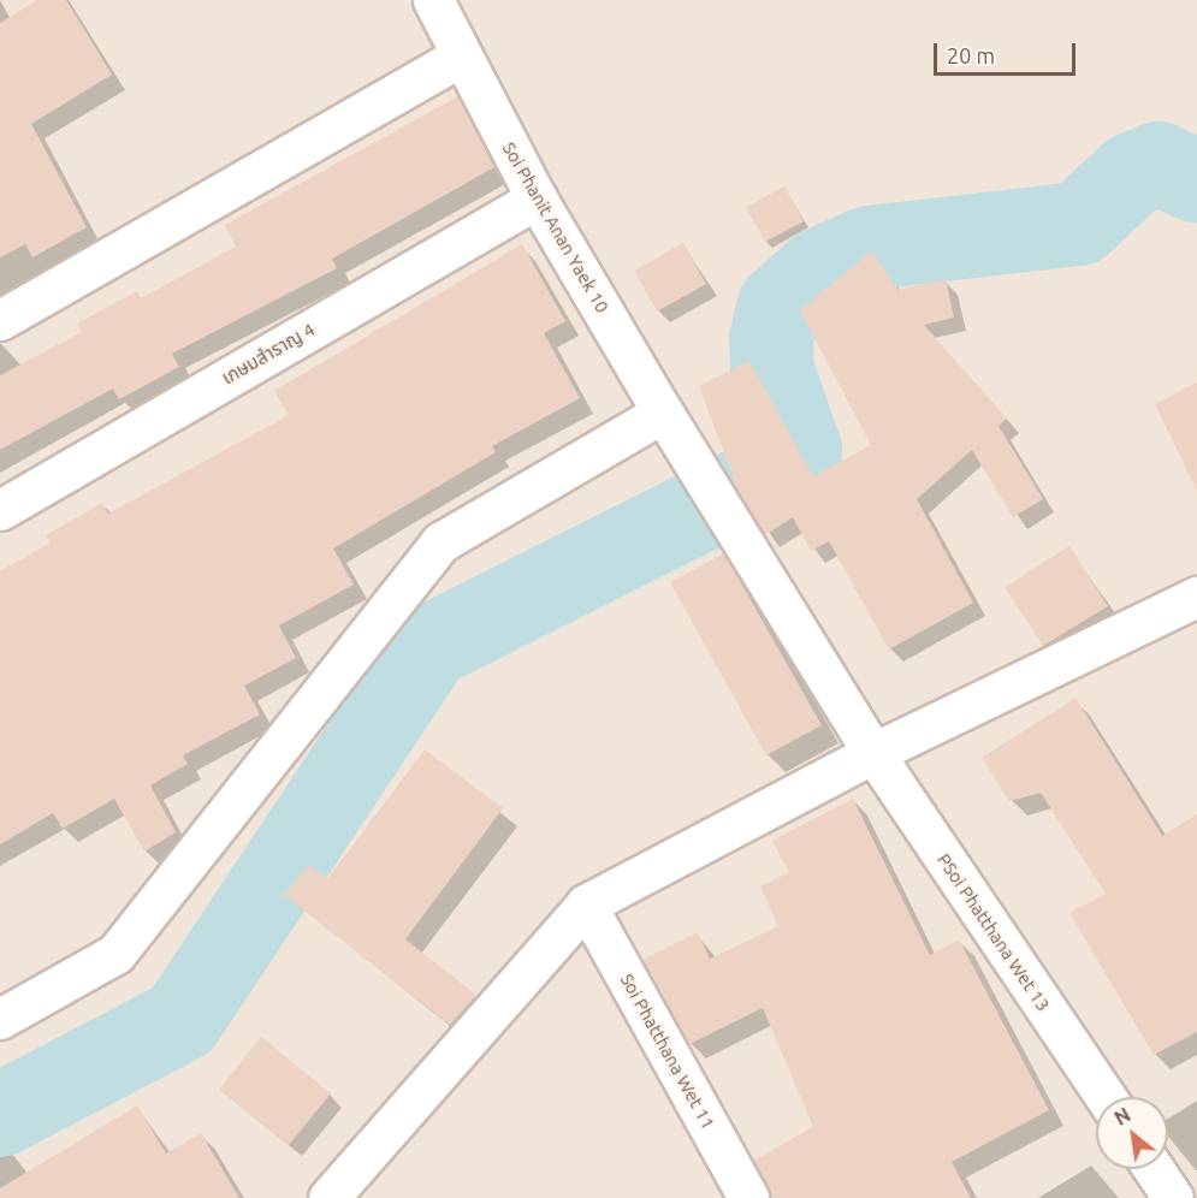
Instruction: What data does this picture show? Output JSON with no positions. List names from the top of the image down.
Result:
{
  "streets": {
    "street": [
      "Soi Phanit Anan Yaek 10",
      "เกษมสำราญ 4",
      "PSoi Phatthana Wet 13",
      "Soi Phatthana Wet 11"
    ]
  },
  "crossings": [
    ["Soi Phanit Anan Yaek 10", "เกษมสำราญ 4"],
    ["Soi Phanit Anan Yaek 10", "PSoi Phatthana Wet 13"]
  ],
  "scale_bar": "20 m",
  "north": "top left"
}
